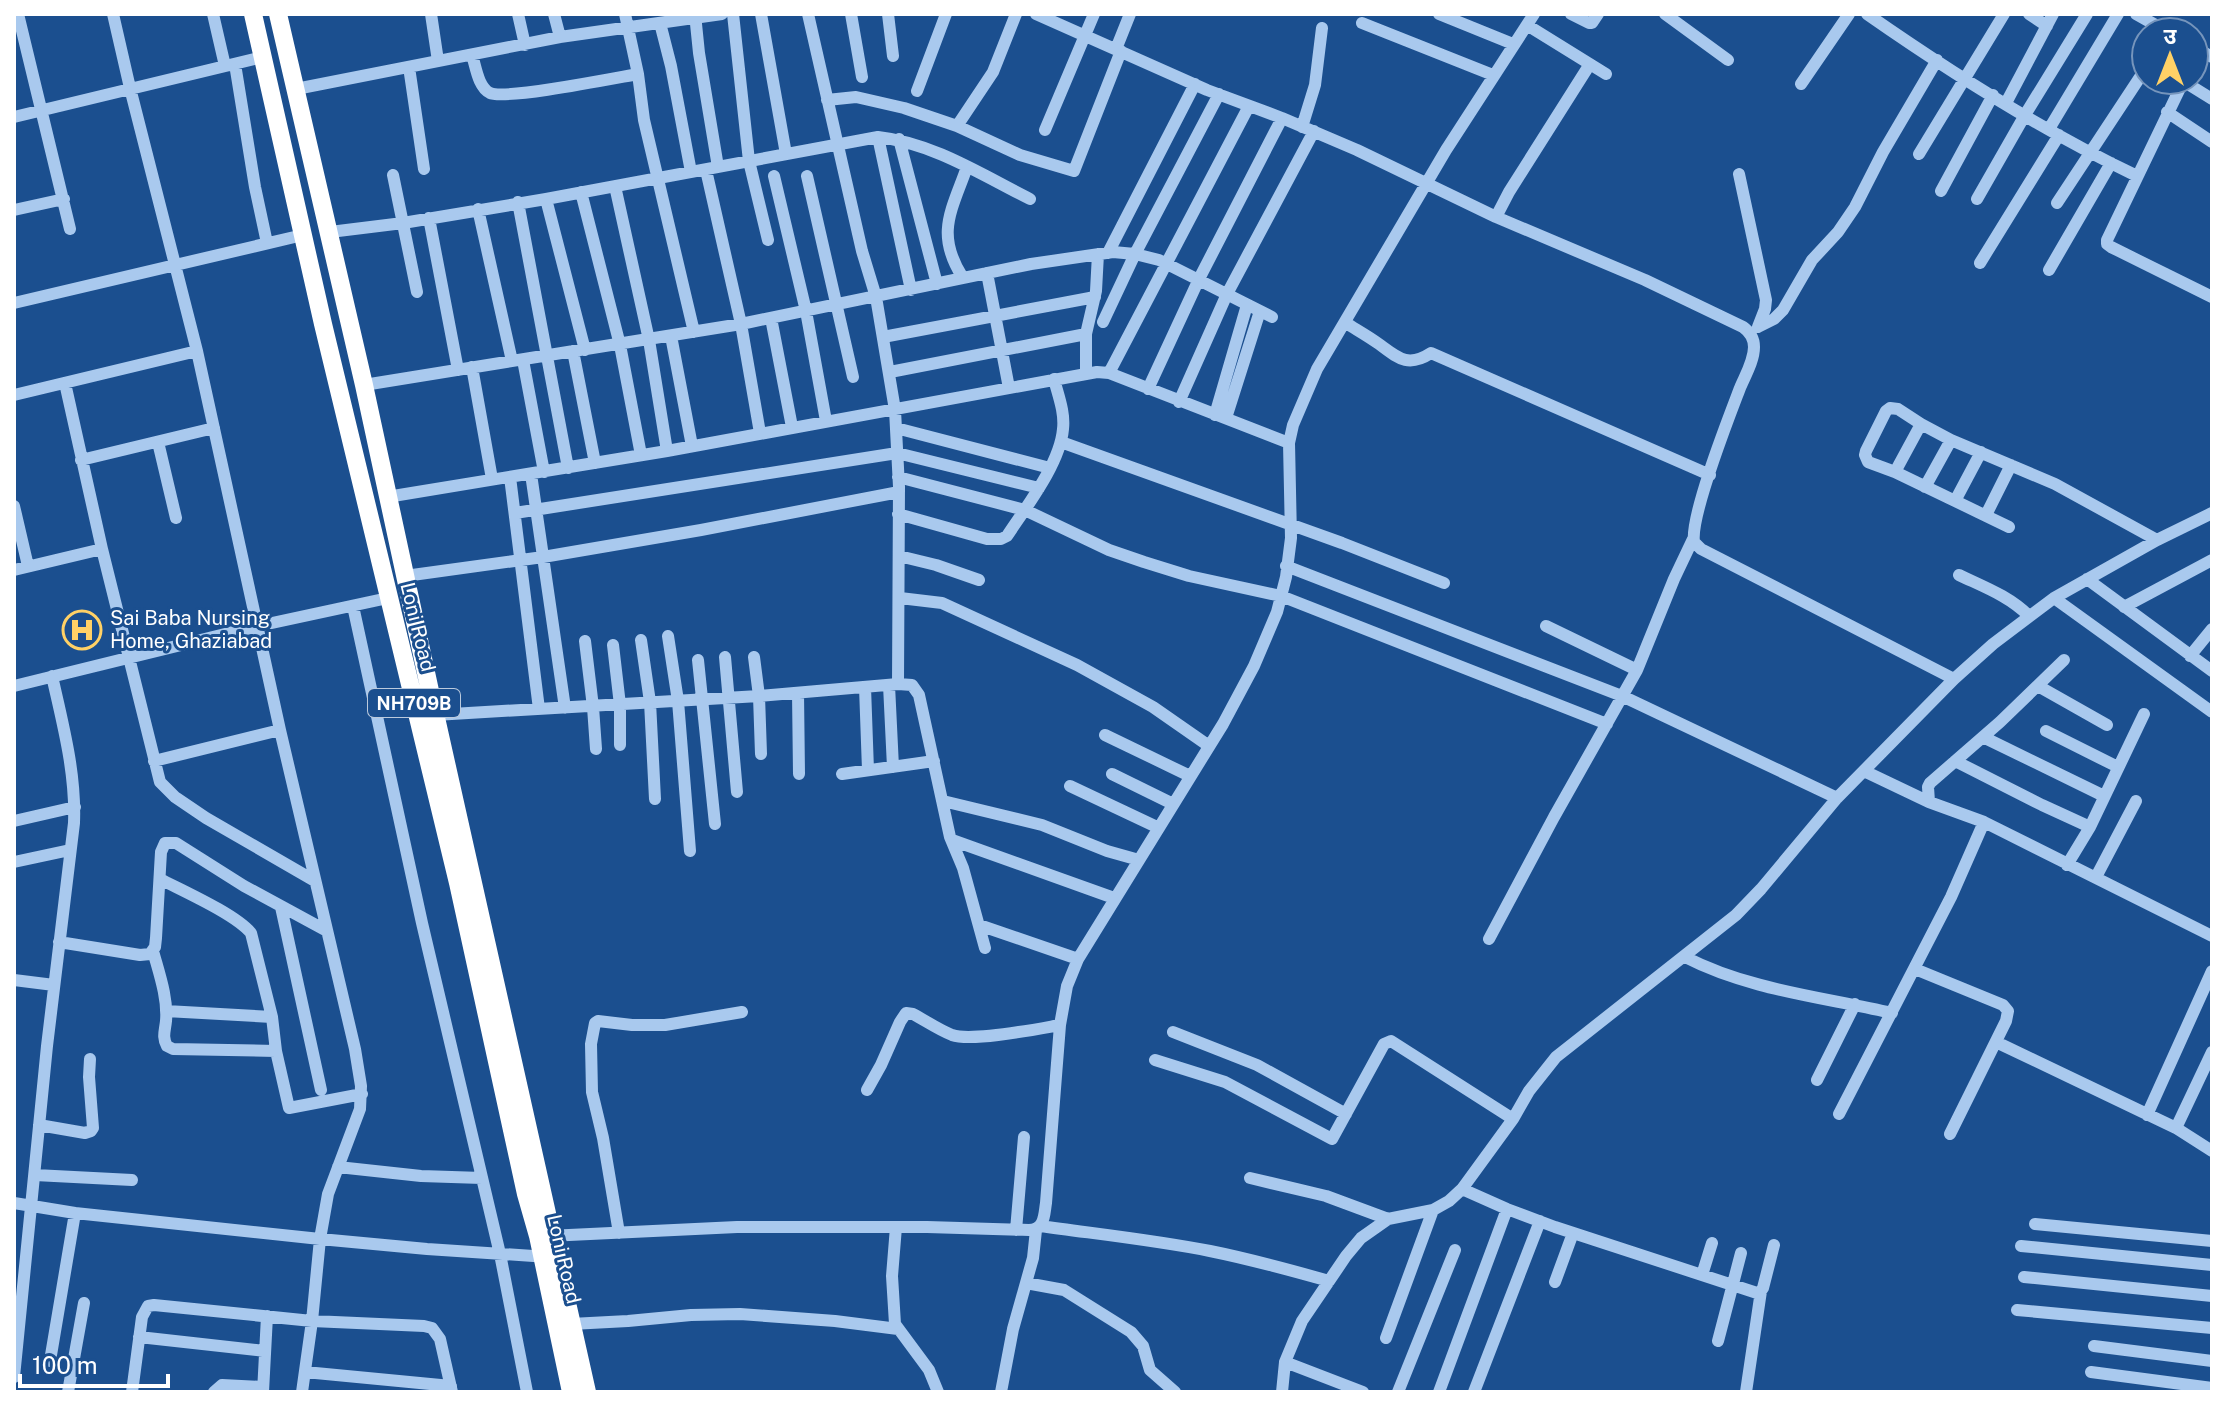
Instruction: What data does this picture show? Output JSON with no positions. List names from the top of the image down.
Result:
{
  "streets": {
    "highway": ["Loni Road", "NH709B"]
  },
  "places": {
    "hospital": ["Sai Baba Nursing Home, Ghaziabad"]
  },
  "scale_bar": "100 m",
  "north": "top"
}
